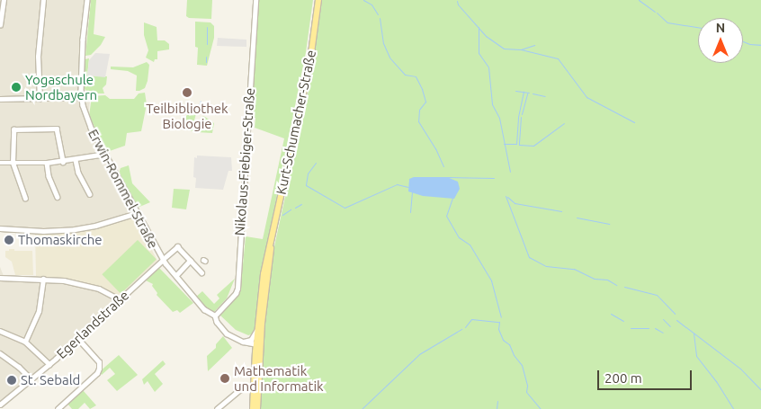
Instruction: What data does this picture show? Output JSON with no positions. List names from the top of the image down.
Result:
{
  "streets": {
    "main road": ["Kurt-Schumacher-Straße"],
    "street": ["Nikolaus-Fiebiger-Straße", "Erwin-Rommel-Straße", "Egerlandstraße"]
  },
  "crossings": [
    ["Kurt-Schumacher-Straße", "Erwin-Rommel-Straße"],
    ["Nikolaus-Fiebiger-Straße", "Erwin-Rommel-Straße"],
    ["Erwin-Rommel-Straße", "Egerlandstraße"]
  ],
  "places": [
    "Yogaschule Nordbayern",
    "Teilbibliothek Biologie",
    "Thomaskirche",
    "Mathematik und Informatik",
    "St. Sebald"
  ],
  "scale_bar": "200 m",
  "north": "top"
}
